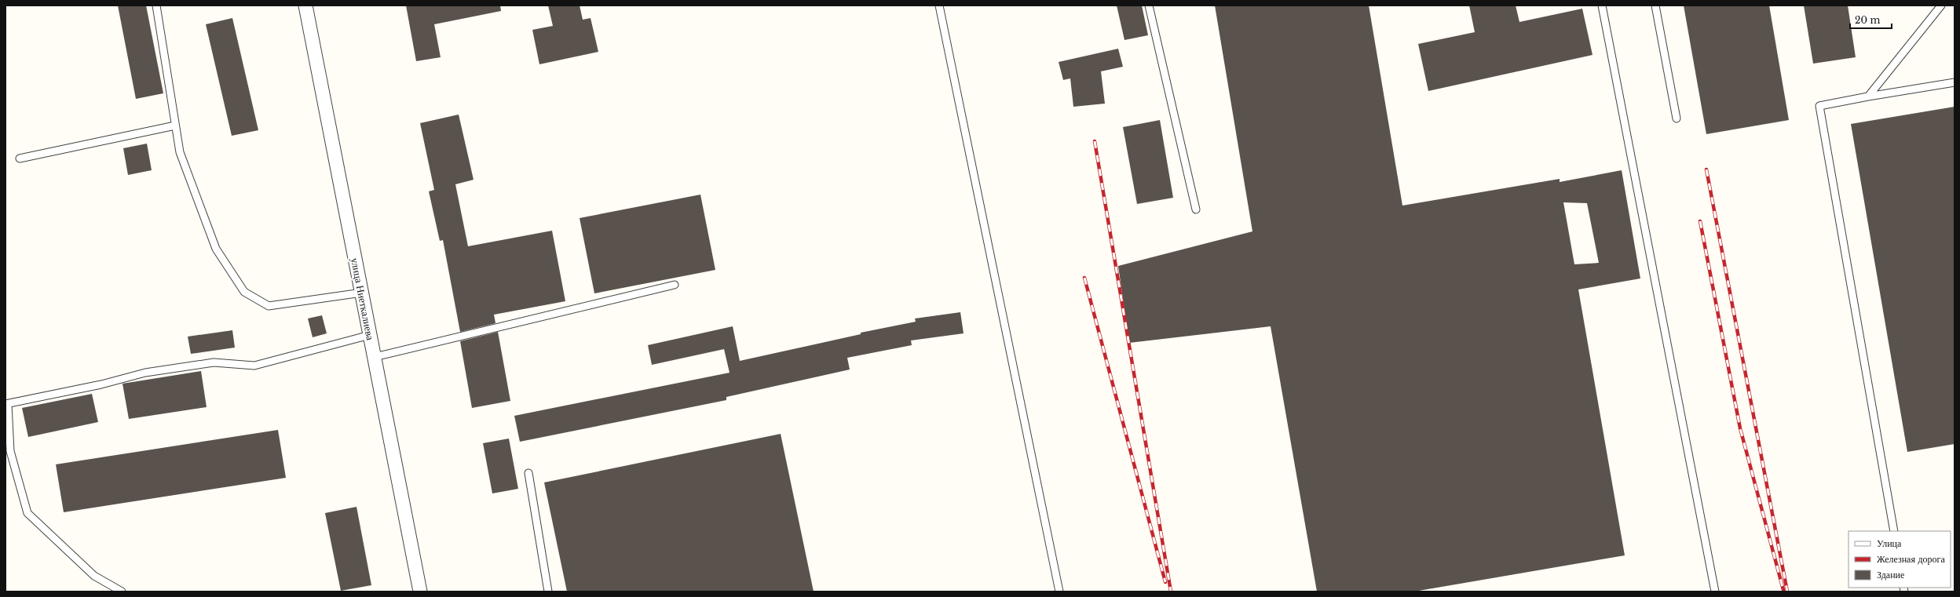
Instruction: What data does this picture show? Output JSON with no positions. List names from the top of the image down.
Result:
{
  "streets": {
    "street": ["улица Ниеткалиева"]
  },
  "legend": ["Улица", "Железная дорога", "Здание"],
  "scale_bar": "20 m"
}
